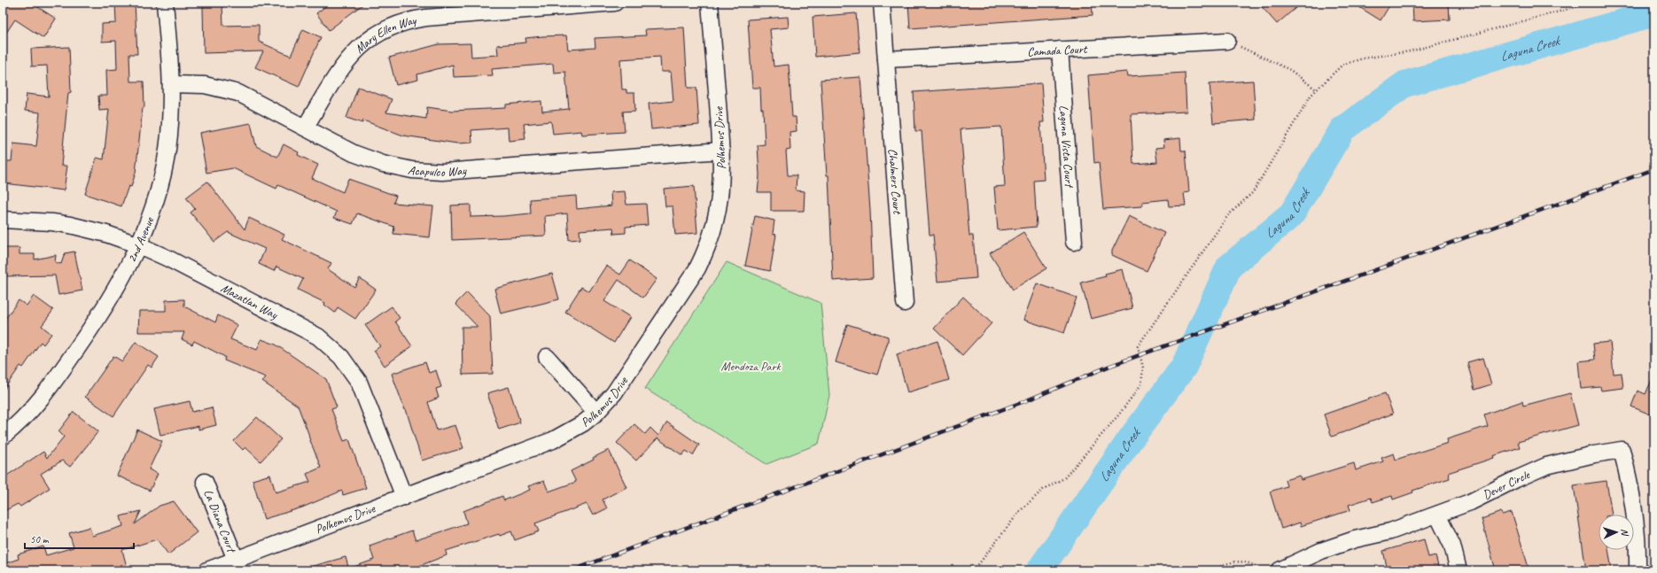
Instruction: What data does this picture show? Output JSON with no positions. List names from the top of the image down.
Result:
{
  "streets": {
    "street": [
      "Mary Ellen Way",
      "Camada Court",
      "Polhemus Drive",
      "Laguna Vista Court",
      "Acapulco Way",
      "Chalmers Court",
      "2nd Avenue",
      "Mazatlan Way",
      "Dever Circle",
      "La Diana Court"
    ]
  },
  "crossings": [
    ["Mary Ellen Way", "Acapulco Way"],
    ["Camada Court", "Laguna Vista Court"],
    ["Camada Court", "Chalmers Court"],
    ["Polhemus Drive", "Acapulco Way"],
    ["Polhemus Drive", "Mazatlan Way"],
    ["Polhemus Drive", "La Diana Court"],
    ["Acapulco Way", "2nd Avenue"],
    ["2nd Avenue", "Mazatlan Way"]
  ],
  "water": ["Laguna Creek"],
  "parks": ["Mendoza Park"],
  "scale_bar": "50 m",
  "north": "right"
}
